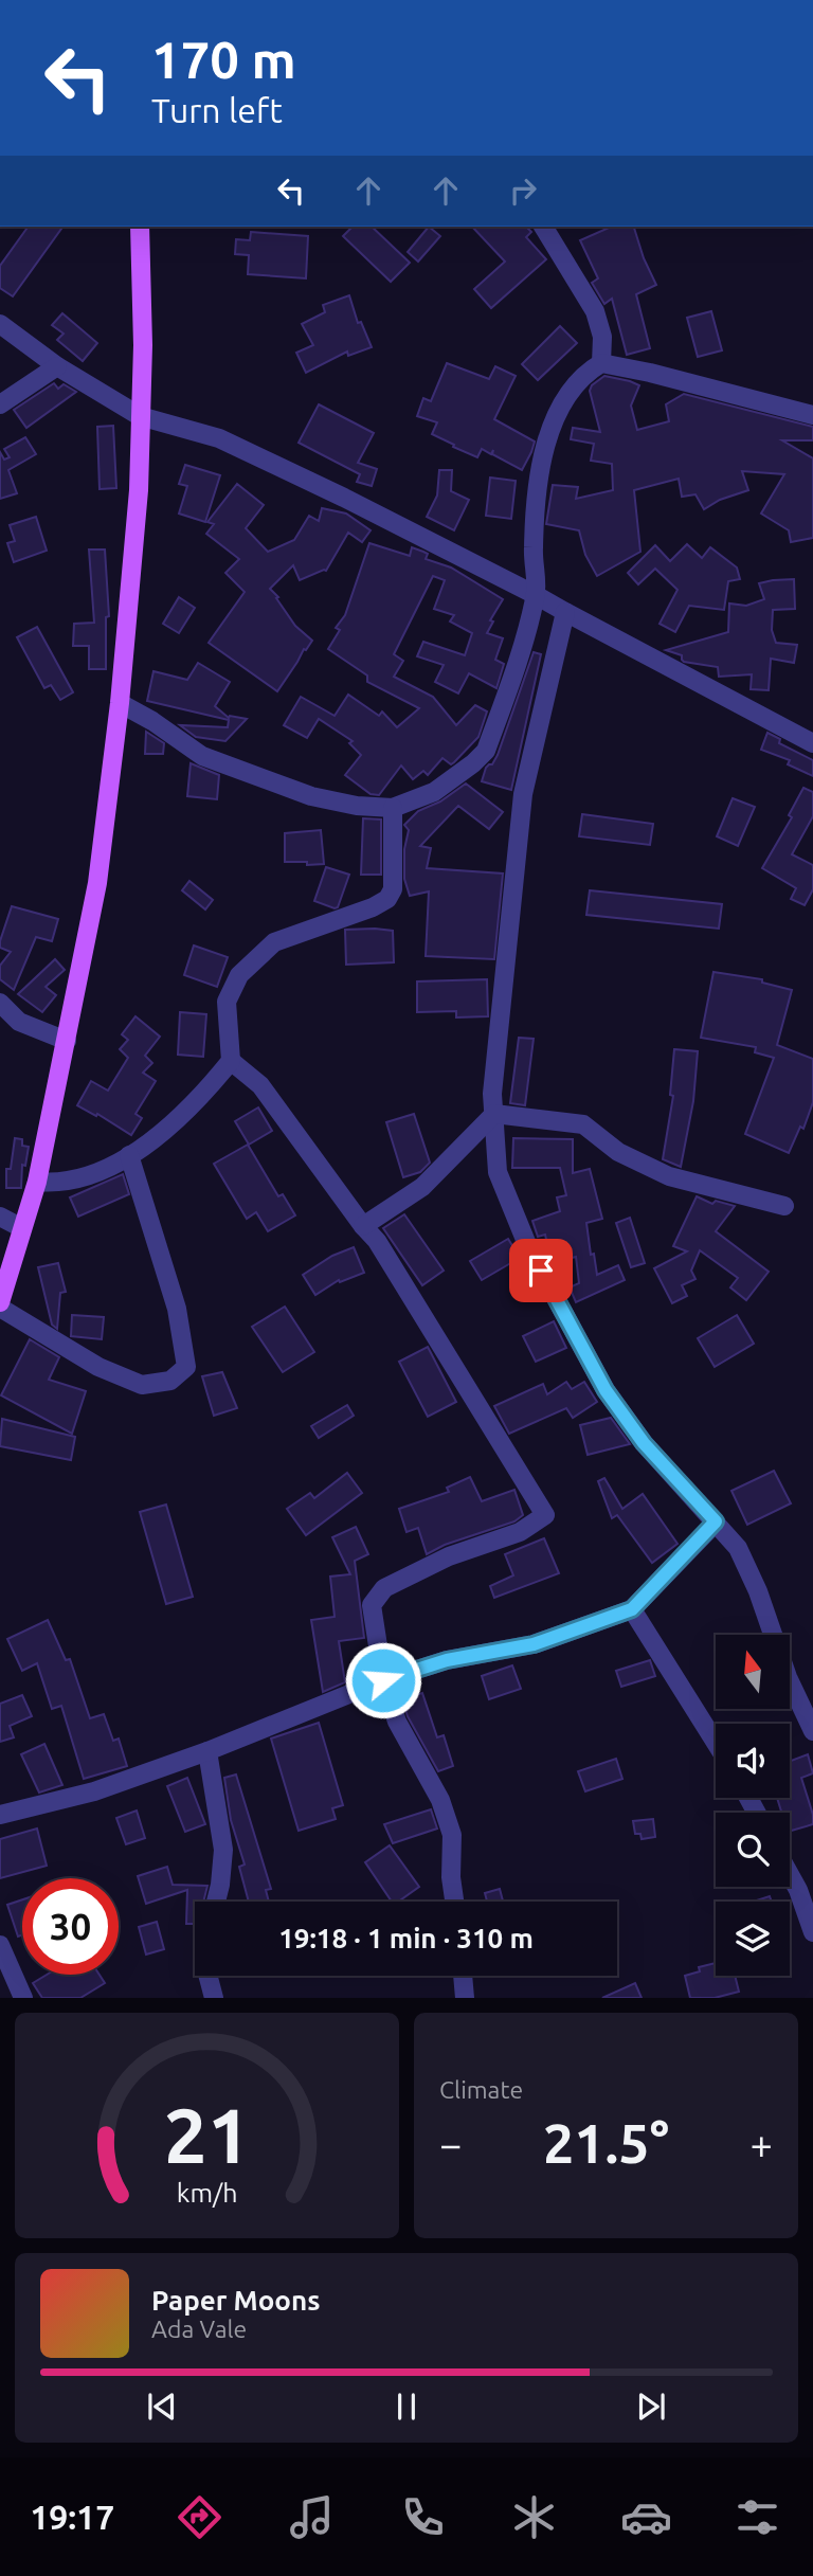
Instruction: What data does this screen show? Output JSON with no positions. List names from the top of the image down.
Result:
{
  "north": "top",
  "page": {
    "turn": ["170 m", "Turn left"],
    "limit": "30",
    "trip": "19:18 · 1 min · 310 m",
    "tile": "Climate",
    "heat": ["−", "21.5°", "+"],
    "song": ["Paper Moons", "Ada Vale"],
    "tabs": "19:17",
    "gauge": ["21", "km/h"]
  }
}
